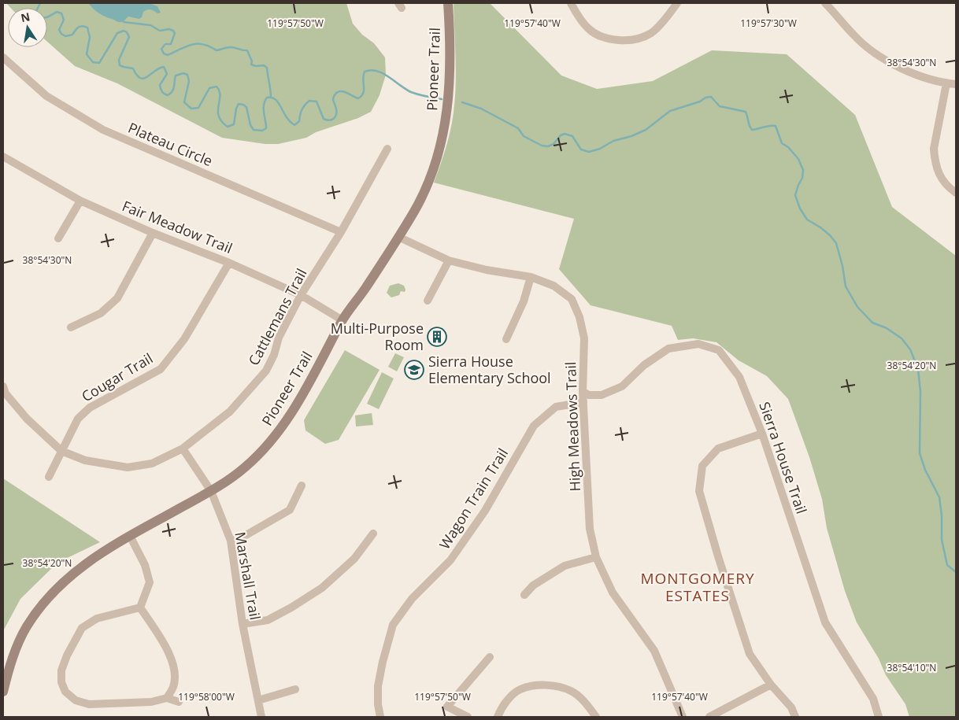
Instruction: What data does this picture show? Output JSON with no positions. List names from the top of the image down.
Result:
{
  "streets": {
    "main road": ["Pioneer Trail"],
    "street": [
      "Plateau Circle",
      "Fair Meadow Trail",
      "Cattlemans Trail",
      "Cougar Trail",
      "High Meadows Trail",
      "Sierra House Trail",
      "Wagon Train Trail",
      "Marshall Trail"
    ]
  },
  "crossings": [
    ["Pioneer Trail", "Fair Meadow Trail"],
    ["Pioneer Trail", "High Meadows Trail"],
    ["Pioneer Trail", "Marshall Trail"],
    ["Plateau Circle", "Cattlemans Trail"],
    ["Fair Meadow Trail", "Cattlemans Trail"],
    ["Fair Meadow Trail", "Cougar Trail"],
    ["Cattlemans Trail", "Cougar Trail"],
    ["Cattlemans Trail", "Marshall Trail"],
    ["High Meadows Trail", "Sierra House Trail"],
    ["High Meadows Trail", "Wagon Train Trail"]
  ],
  "districts": ["MONTGOMERY ESTATES"],
  "places": {
    "building": ["Multi-Purpose Room"],
    "school or university": ["Sierra House Elementary School"]
  },
  "north": "top",
  "coordinates": [
    "119°57'50\"W",
    "119°57'40\"W",
    "119°57'30\"W",
    "38°54'30\"N",
    "38°54'20\"N",
    "38°54'10\"N",
    "119°58'00\"W"
  ]
}
